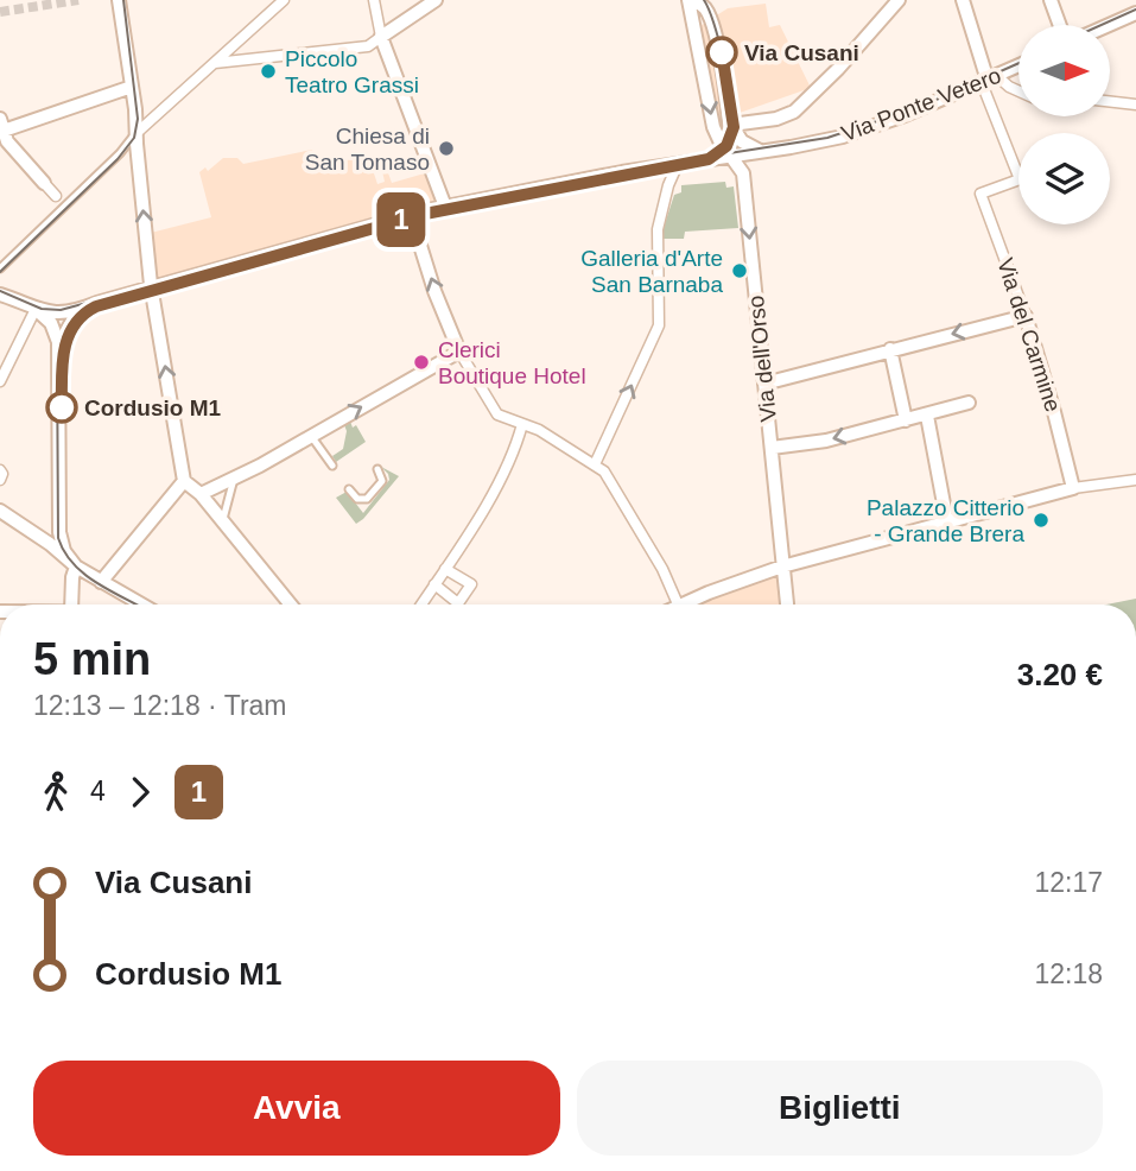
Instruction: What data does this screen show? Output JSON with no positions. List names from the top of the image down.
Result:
{
  "streets": {
    "street": ["Via Ponte Vetero", "Via del Carmine", "Via dell'Orso"]
  },
  "crossings": [
    ["Via Ponte Vetero", "Via del Carmine"],
    ["Via Ponte Vetero", "Via dell'Orso"]
  ],
  "one_way": ["Via dell'Orso"],
  "places": [
    "Via Cusani",
    "Piccolo Teatro Grassi",
    "Chiesa di San Tomaso",
    "Galleria d'Arte San Barnaba",
    "Clerici Boutique Hotel",
    "Cordusio M1",
    "Palazzo Citterio - Grande Brera"
  ],
  "lines": ["tram line 1"],
  "north": "right",
  "page": {
    "on_map": "1",
    "heading": ["5 min", "12:13 – 12:18 · Tram", "3.20 €"],
    "legs": ["4", "1"],
    "list": [
      {
        "name": "Via Cusani",
        "value": "12:17"
      },
      {
        "name": "Cordusio M1",
        "value": "12:18"
      }
    ],
    "buttons": ["Avvia", "Biglietti"]
  }
}
